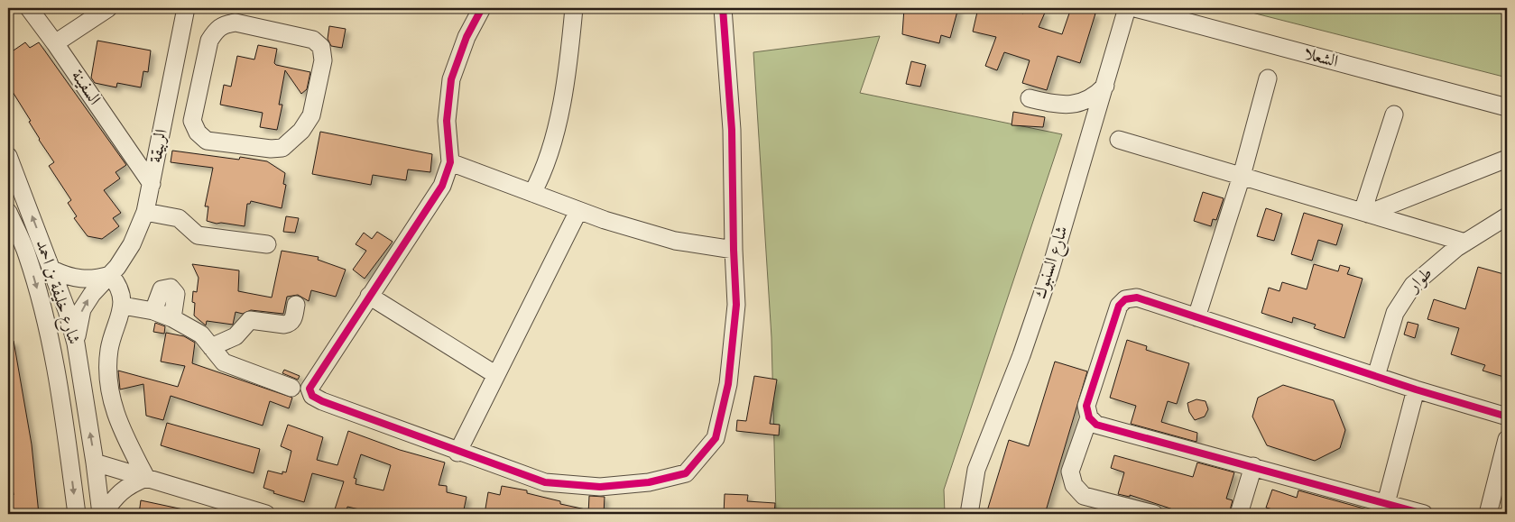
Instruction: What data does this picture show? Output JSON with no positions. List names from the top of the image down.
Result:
{
  "streets": {
    "street": [
      "الشعلا",
      "السفينة",
      "الربيقة",
      "شارع السنبوك",
      "طوار",
      "شارع خليفة بن احمد"
    ]
  },
  "crossings": [
    ["السفينة", "الربيقة"],
    ["الربيقة", "شارع خليفة بن احمد"]
  ]
}
